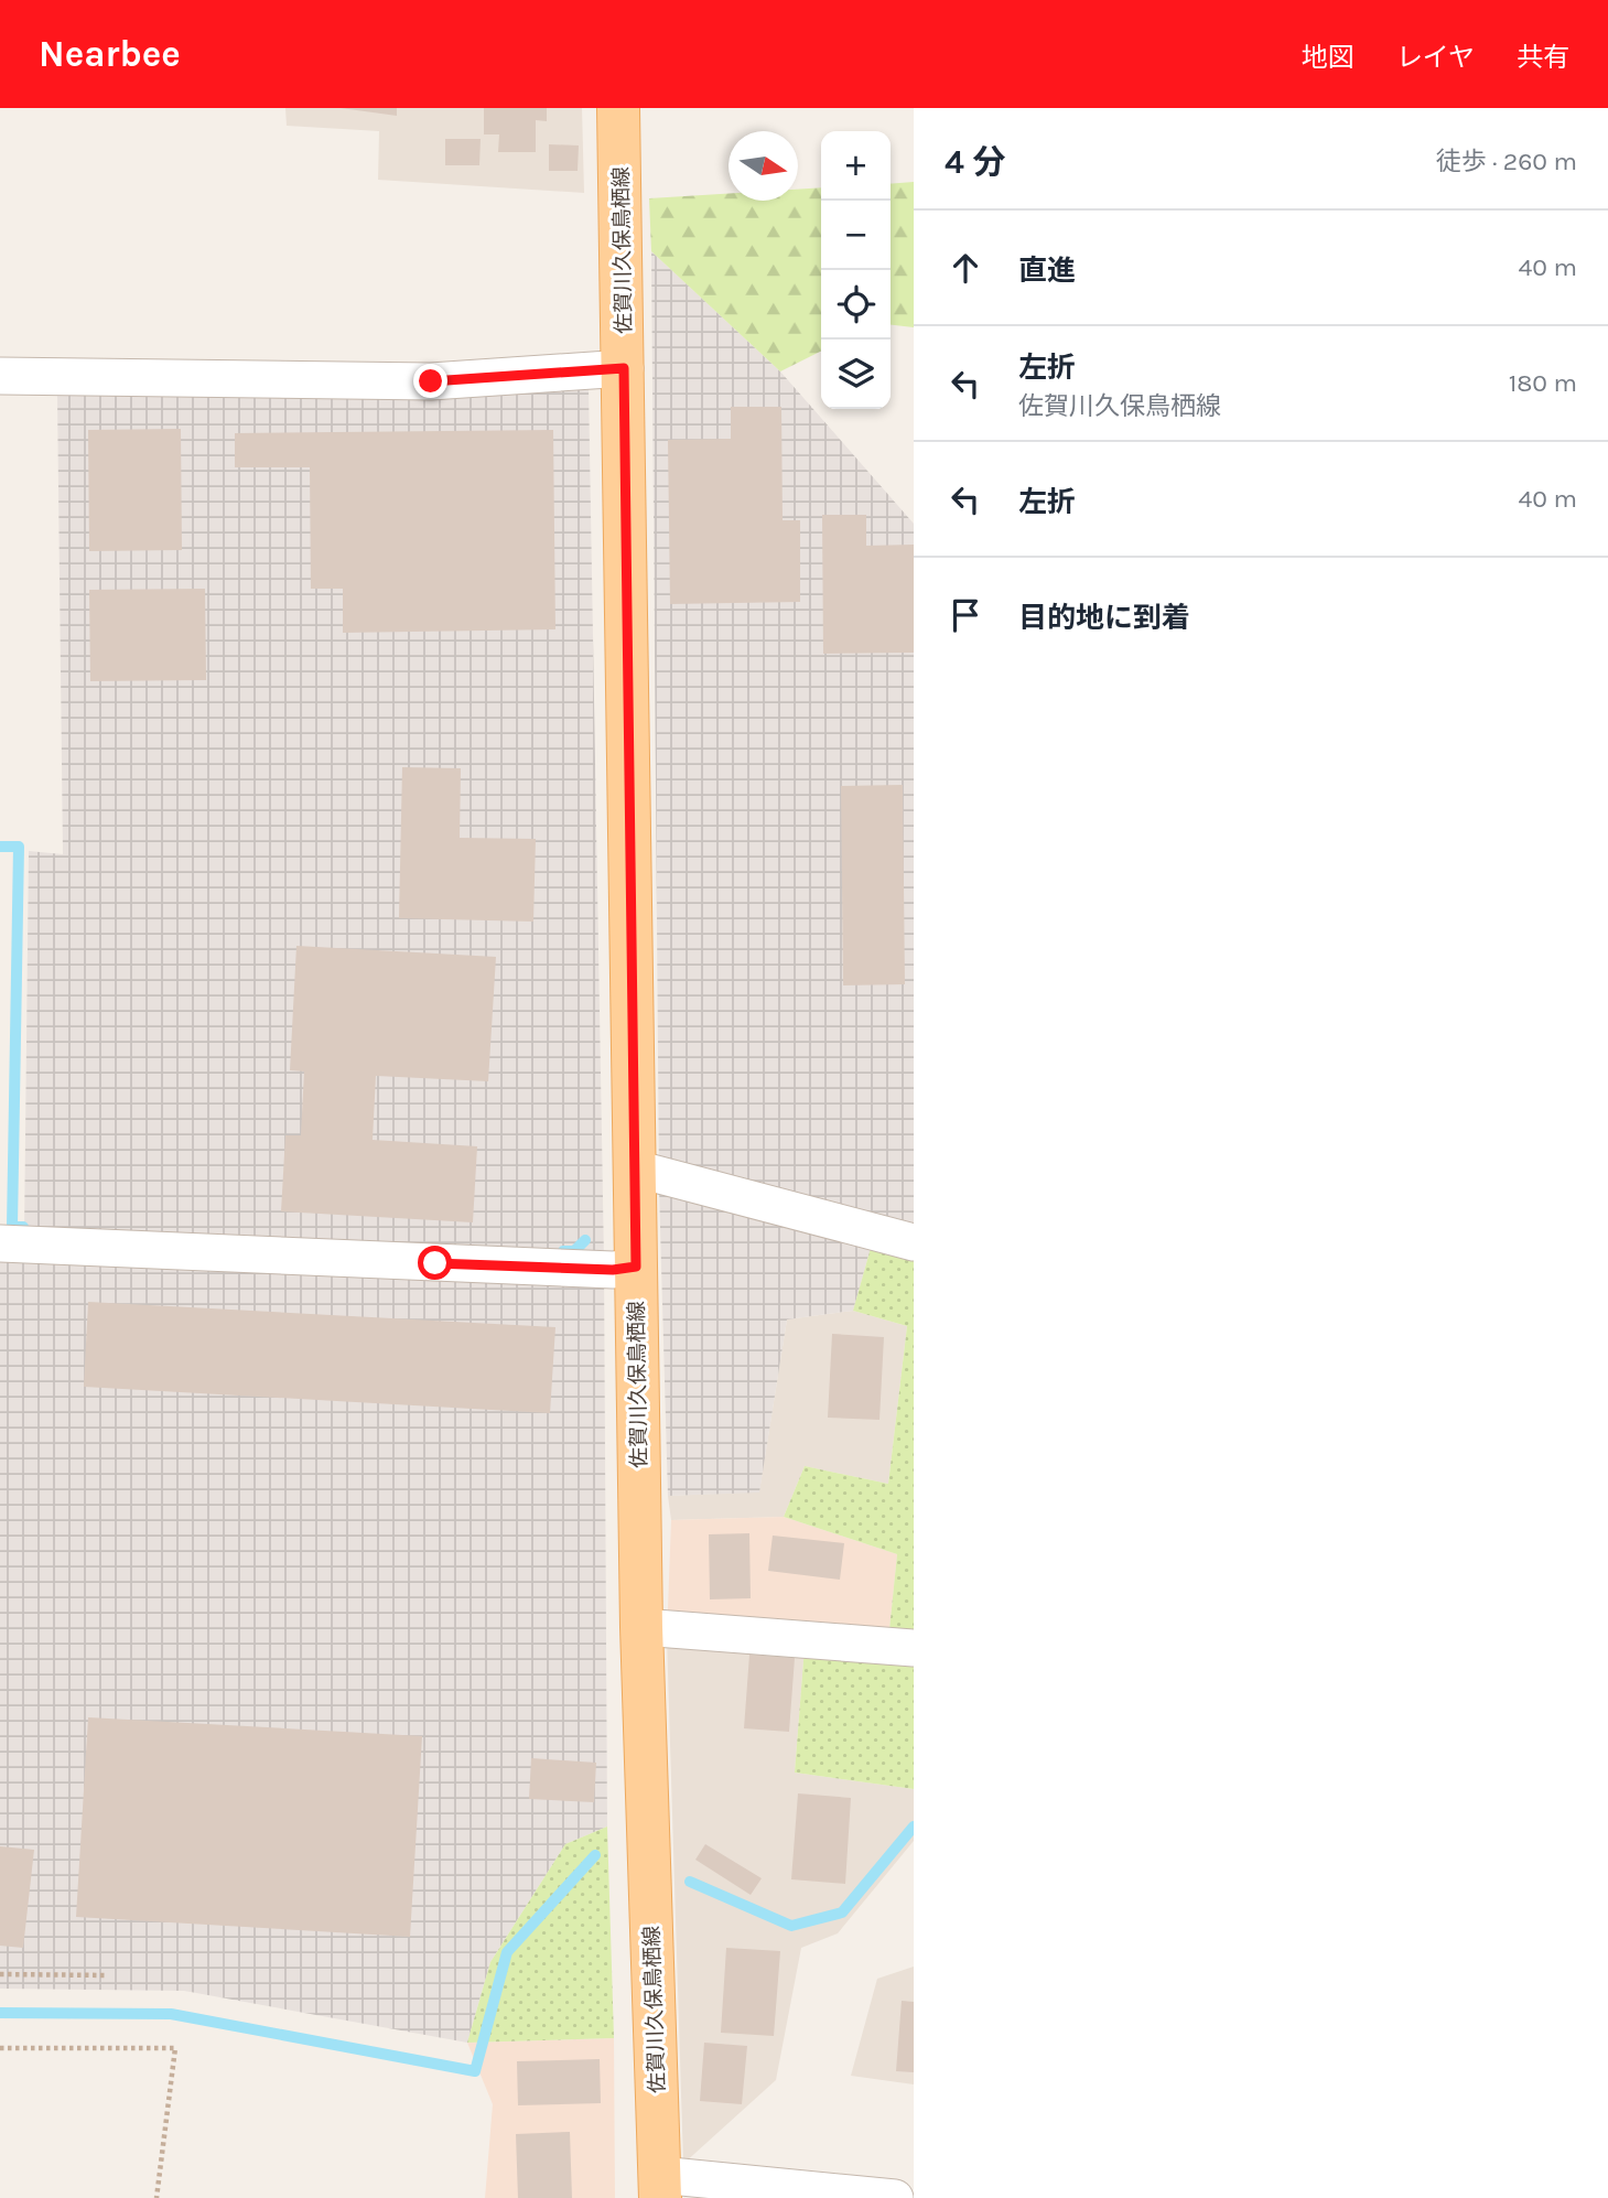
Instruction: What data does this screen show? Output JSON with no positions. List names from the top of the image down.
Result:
{
  "streets": {
    "main road": ["佐賀川久保鳥栖線"]
  },
  "north": "right",
  "page": {
    "header": "Nearbee",
    "nav": ["地図", "レイヤ", "共有"],
    "heading": ["4 分", "徒歩 · 260 m"],
    "map_buttons": ["+", "−"],
    "list": [
      ["直進", "40 m"],
      ["左折", "佐賀川久保鳥栖線", "180 m"],
      ["左折", "40 m"],
      "目的地に到着"
    ]
  }
}
